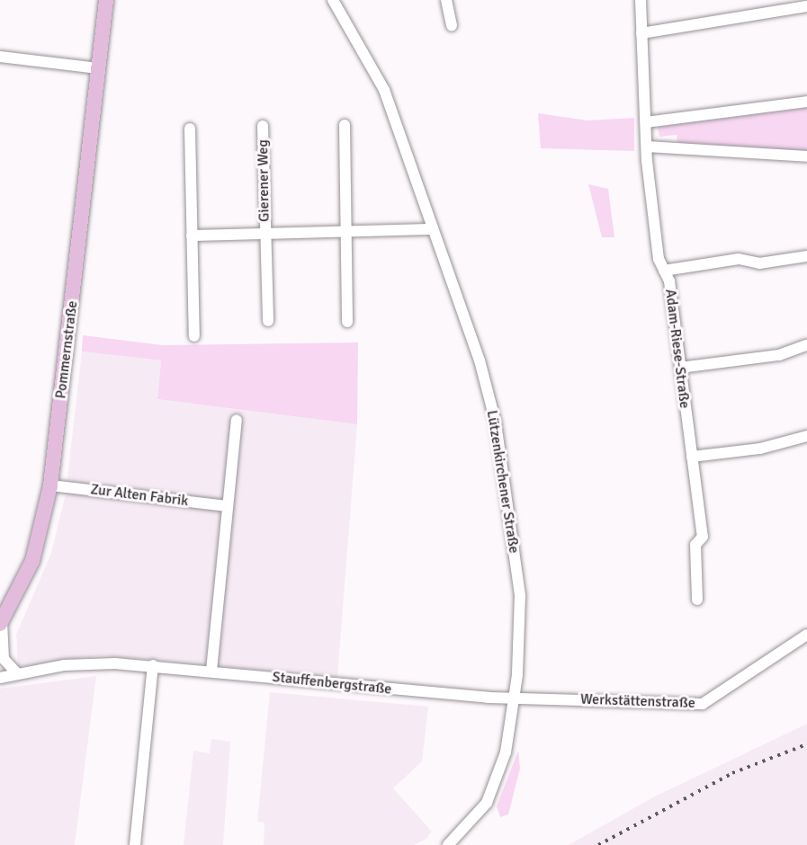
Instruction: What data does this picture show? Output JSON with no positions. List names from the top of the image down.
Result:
{
  "streets": {
    "main road": ["Pommernstraße"],
    "street": [
      "Gierener Weg",
      "Adam-Riese-Straße",
      "Lützenkirchener Straße",
      "Zur Alten Fabrik",
      "Stauffenbergstraße",
      "Werkstättenstraße"
    ]
  },
  "crossings": [
    ["Gierener Weg", "Lützenkirchener Straße"],
    ["Pommernstraße", "Zur Alten Fabrik"],
    ["Lützenkirchener Straße", "Stauffenbergstraße"],
    ["Lützenkirchener Straße", "Werkstättenstraße"],
    ["Stauffenbergstraße", "Werkstättenstraße"]
  ]
}
